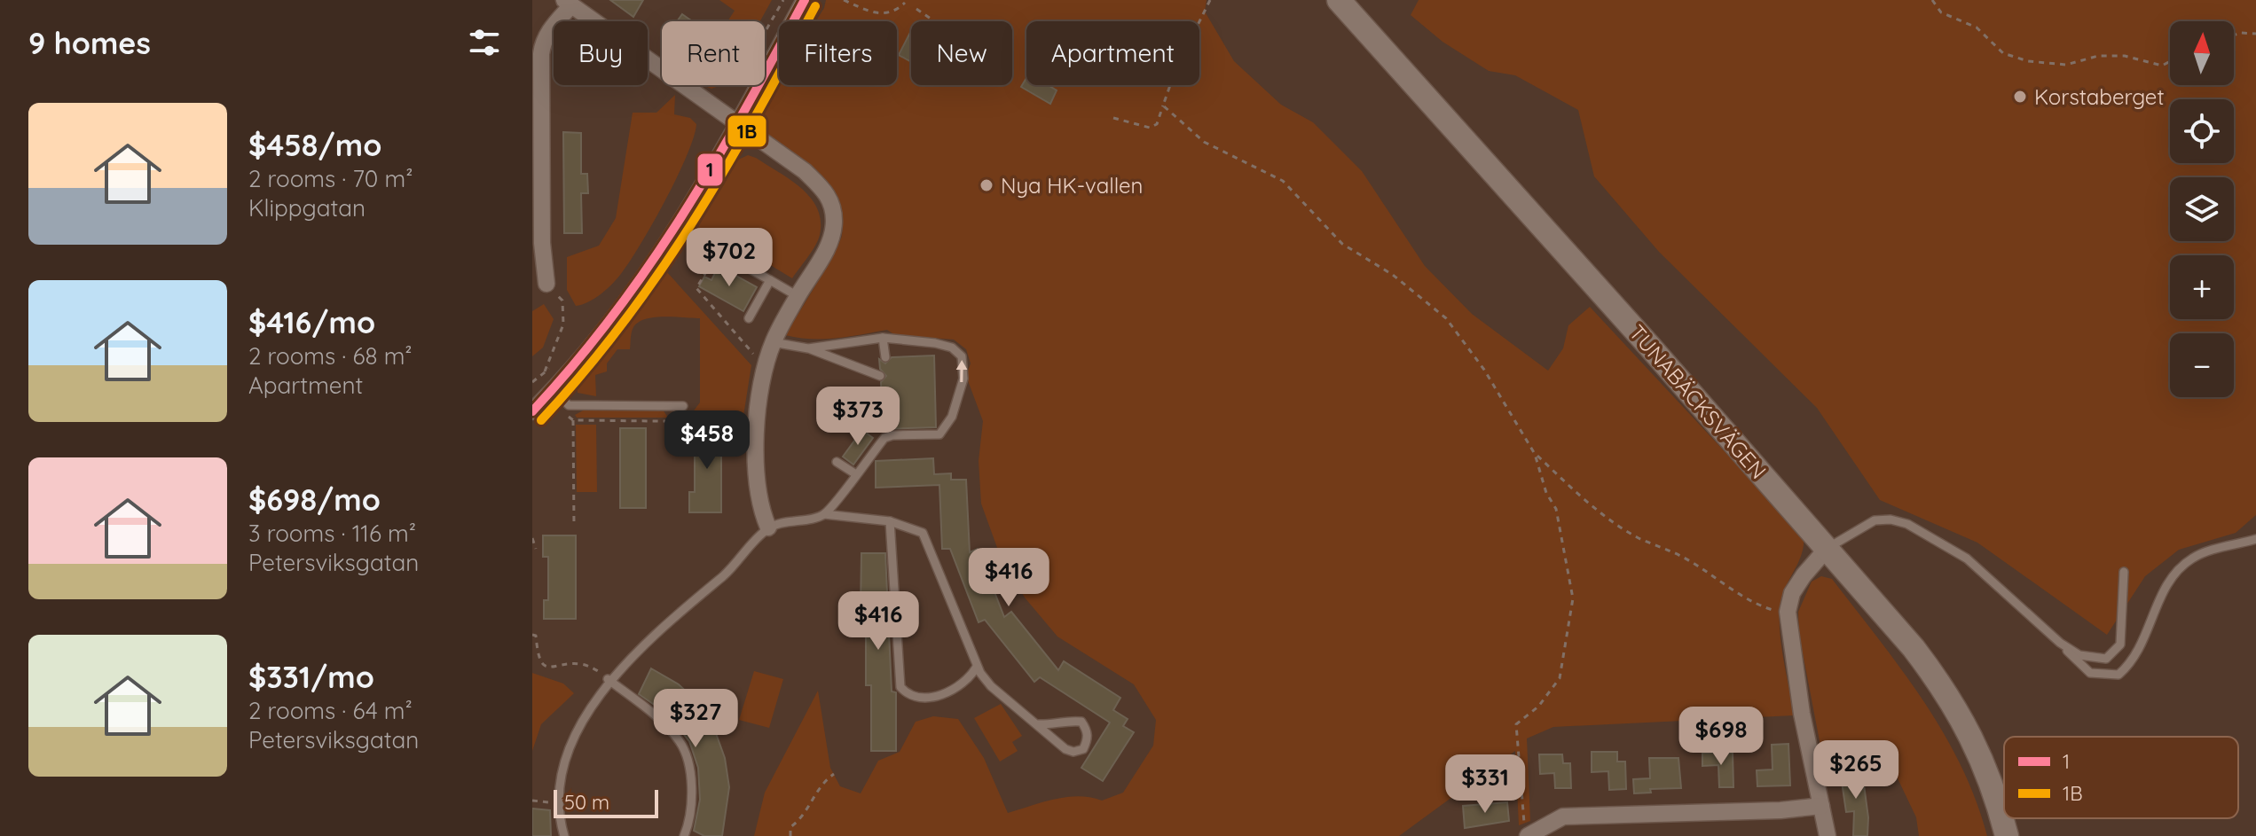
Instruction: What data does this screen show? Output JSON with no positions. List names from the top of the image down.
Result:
{
  "streets": {
    "street": ["TUNABÄCKSVÄGEN"]
  },
  "places": ["Korstaberget", "Nya HK-vallen"],
  "lines": ["transit line 1", "transit line 1B"],
  "legend": ["1", "1B"],
  "scale_bar": "50 m",
  "north": "top",
  "page": {
    "heading": "9 homes",
    "map_buttons": ["+", "−"],
    "chip": [
      "Buy",
      "Rent",
      "Filters",
      "New",
      "Apartment"
    ],
    "list": [
      {
        "name": "$458/mo",
        "note": "2 rooms · 70 m² · Klippgatan"
      },
      {
        "name": "$416/mo",
        "note": "2 rooms · 68 m² · Apartment"
      },
      {
        "name": "$698/mo",
        "note": "3 rooms · 116 m² · Petersviksgatan"
      },
      {
        "name": "$331/mo",
        "note": "2 rooms · 64 m² · Petersviksgatan"
      }
    ],
    "price": [
      "$702",
      "$373",
      "$458",
      "$416",
      "$416",
      "$327",
      "$698",
      "$265",
      "$331"
    ],
    "scale": "50 m"
  }
}
